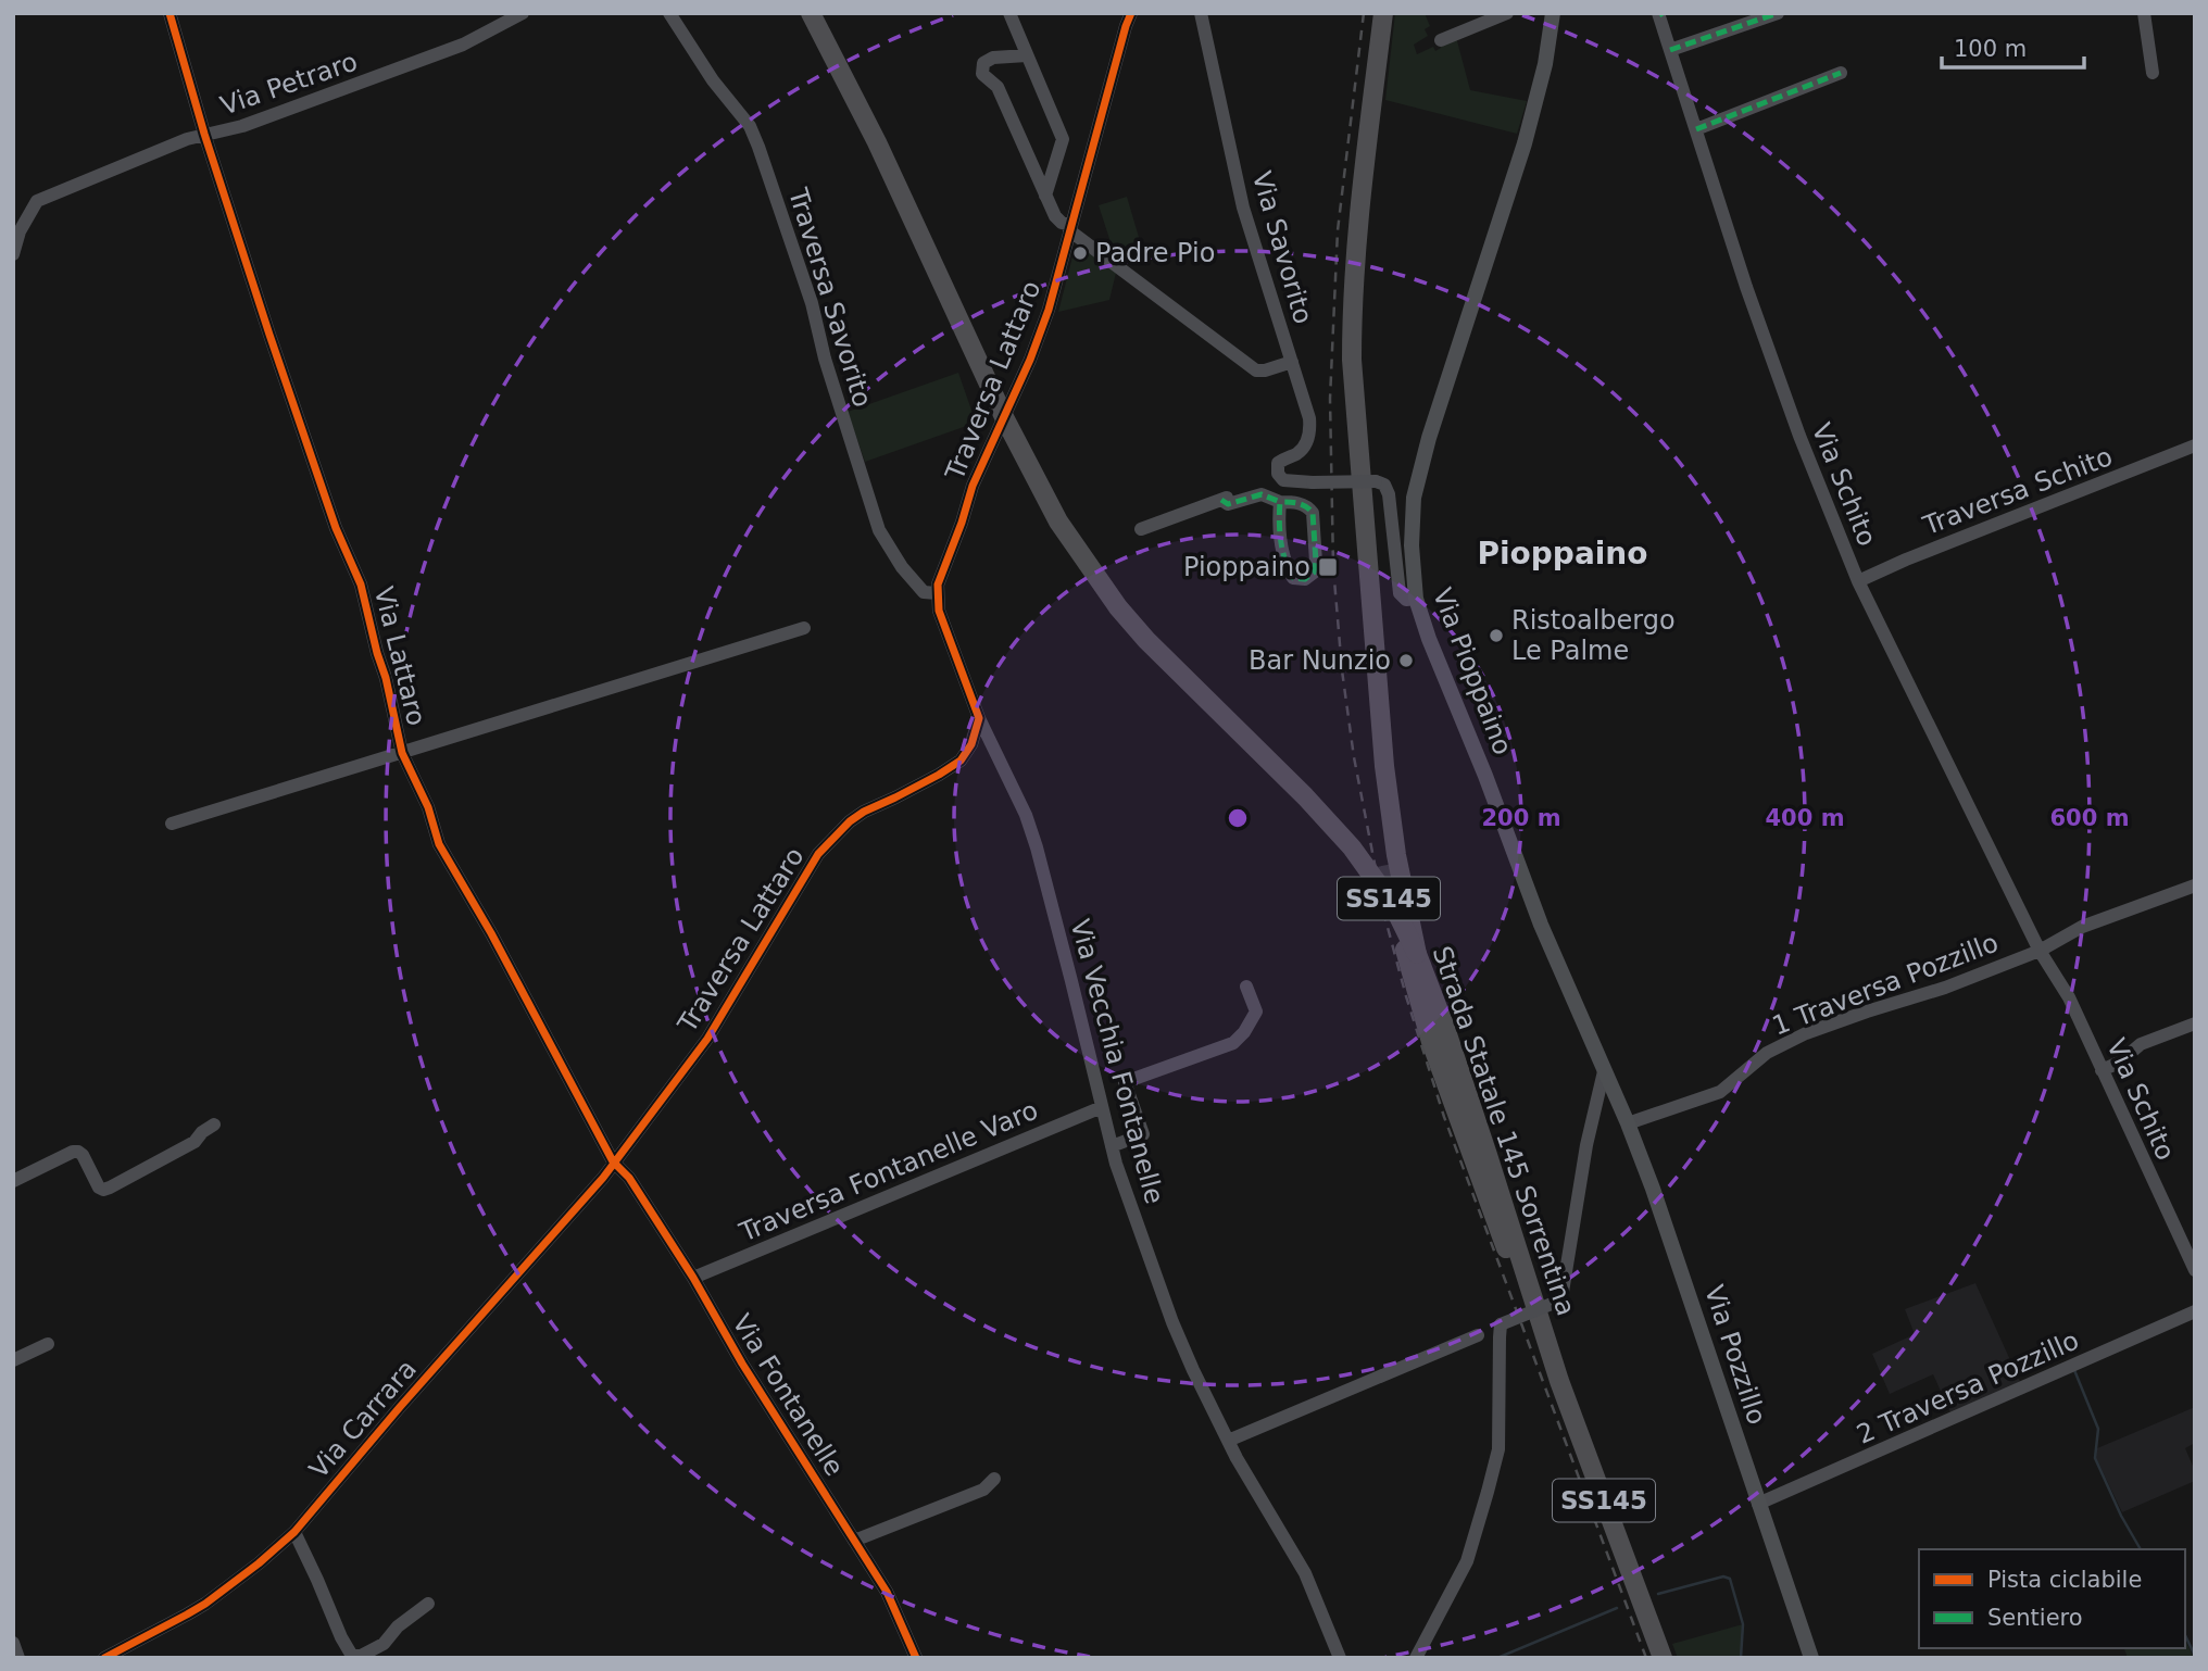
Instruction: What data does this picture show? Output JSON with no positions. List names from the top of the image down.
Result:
{
  "streets": {
    "highway": ["SS145", "Strada Statale 145 Sorrentina"],
    "main road": ["Via Pioppaino", "Via Pozzillo"],
    "street": [
      "Via Petraro",
      "Via Savorito",
      "Traversa Savorito",
      "Traversa Lattaro",
      "Via Schito",
      "Traversa Schito",
      "Via Lattaro",
      "1 Traversa Pozzillo",
      "Via Vecchia Fontanelle",
      "Traversa Fontanelle Varo",
      "2 Traversa Pozzillo",
      "Via Fontanelle",
      "Via Carrara"
    ]
  },
  "crossings": [
    ["Via Petraro", "Via Lattaro"],
    ["Traversa Savorito", "Traversa Lattaro"],
    ["Traversa Lattaro", "Via Lattaro"],
    ["Traversa Lattaro", "Via Vecchia Fontanelle"],
    ["Traversa Lattaro", "Via Fontanelle"],
    ["Traversa Lattaro", "Via Carrara"],
    ["Via Schito", "Traversa Schito"],
    ["Via Schito", "1 Traversa Pozzillo"],
    ["Via Lattaro", "Via Fontanelle"],
    ["Via Lattaro", "Via Carrara"],
    ["Via Pioppaino", "Via Pozzillo"],
    ["1 Traversa Pozzillo", "Via Pozzillo"],
    ["Via Vecchia Fontanelle", "Traversa Fontanelle Varo"],
    ["Traversa Fontanelle Varo", "Via Fontanelle"],
    ["Via Pozzillo", "2 Traversa Pozzillo"],
    ["Via Fontanelle", "Via Carrara"]
  ],
  "districts": ["Pioppaino"],
  "places": {
    "other": ["Padre Pio", "Ristoalbergo Le Palme", "Bar Nunzio"],
    "transit": ["Pioppaino"]
  },
  "legend": ["Pista ciclabile", "Sentiero"],
  "scale_bar": "100 m",
  "rings": ["200 m", "400 m", "600 m"]
}
